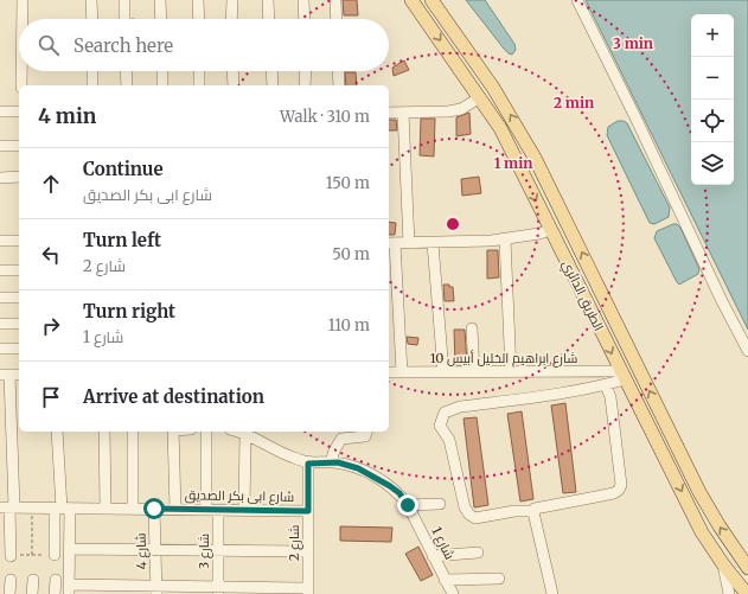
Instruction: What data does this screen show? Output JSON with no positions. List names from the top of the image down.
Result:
{
  "streets": {
    "main road": ["الطريق الدائري"],
    "street": [
      "شارع ابراهيم الخليل أبيس 10",
      "شارع ابى بكر الصديق",
      "شارع 2",
      "شارع 1",
      "شارع 4",
      "شارع 3"
    ]
  },
  "crossings": [
    ["الطريق الدائري", "شارع ابراهيم الخليل أبيس 10"],
    ["شارع ابى بكر الصديق", "شارع 2"],
    ["شارع ابى بكر الصديق", "شارع 4"],
    ["شارع ابى بكر الصديق", "شارع 3"],
    ["شارع 2", "شارع 1"]
  ],
  "page": {
    "map_buttons": ["+", "−"],
    "search": "Search here",
    "heading": ["4 min", "Walk · 310 m"],
    "list": [
      ["Continue", "شارع ابى بكر الصديق", "150 m"],
      ["Turn left", "شارع 2", "50 m"],
      ["Turn right", "شارع 1", "110 m"],
      "Arrive at destination"
    ]
  },
  "rings": ["3 min", "2 min", "1 min"]
}
